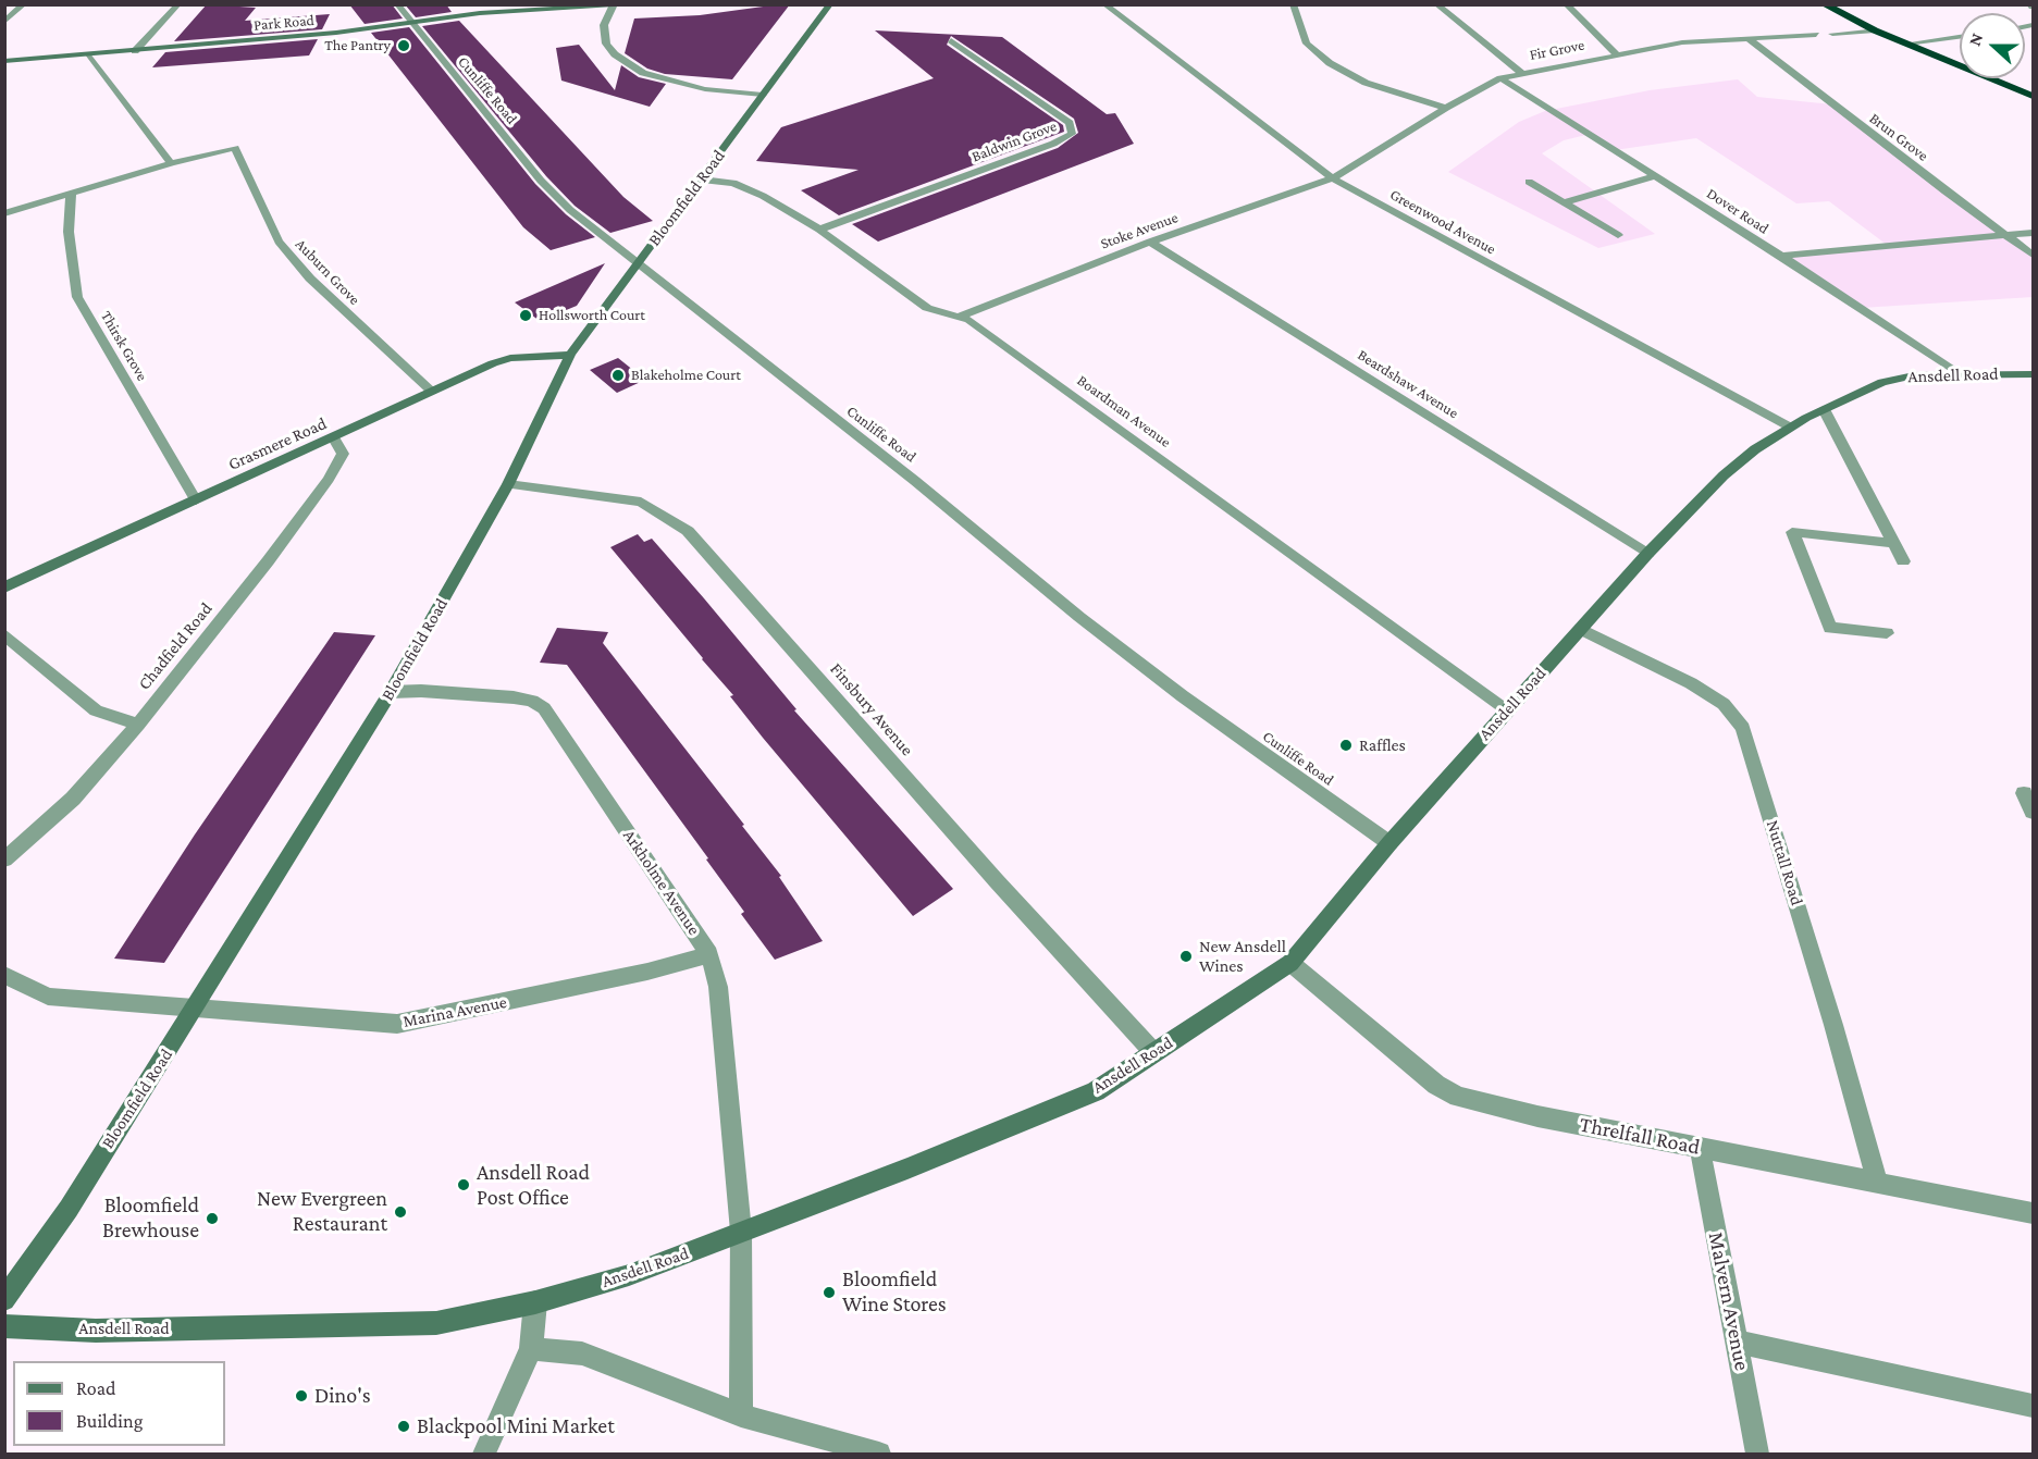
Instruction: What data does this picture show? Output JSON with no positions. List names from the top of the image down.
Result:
{
  "streets": {
    "main road": [
      "Park Road",
      "Bloomfield Road",
      "Ansdell Road",
      "Grasmere Road"
    ],
    "street": [
      "Fir Grove",
      "Cunliffe Road",
      "Brun Grove",
      "Baldwin Grove",
      "Dover Road",
      "Greenwood Avenue",
      "Stoke Avenue",
      "Auburn Grove",
      "Thirsk Grove",
      "Beardshaw Avenue",
      "Boardman Avenue",
      "Chadfield Road",
      "Finsbury Avenue",
      "Nuttall Road",
      "Arkholme Avenue",
      "Marina Avenue",
      "Threlfall Road",
      "Malvern Avenue"
    ]
  },
  "crossings": [
    ["Park Road", "Cunliffe Road"],
    ["Fir Grove", "Brun Grove"],
    ["Fir Grove", "Dover Road"],
    ["Fir Grove", "Greenwood Avenue"],
    ["Fir Grove", "Stoke Avenue"],
    ["Cunliffe Road", "Bloomfield Road"],
    ["Cunliffe Road", "Ansdell Road"],
    ["Baldwin Grove", "Boardman Avenue"],
    ["Bloomfield Road", "Boardman Avenue"],
    ["Bloomfield Road", "Grasmere Road"],
    ["Bloomfield Road", "Finsbury Avenue"],
    ["Bloomfield Road", "Arkholme Avenue"],
    ["Bloomfield Road", "Marina Avenue"],
    ["Dover Road", "Ansdell Road"],
    ["Greenwood Avenue", "Stoke Avenue"],
    ["Greenwood Avenue", "Ansdell Road"],
    ["Stoke Avenue", "Beardshaw Avenue"],
    ["Stoke Avenue", "Boardman Avenue"],
    ["Auburn Grove", "Grasmere Road"],
    ["Thirsk Grove", "Grasmere Road"],
    ["Ansdell Road", "Beardshaw Avenue"],
    ["Ansdell Road", "Boardman Avenue"],
    ["Ansdell Road", "Finsbury Avenue"],
    ["Ansdell Road", "Nuttall Road"],
    ["Ansdell Road", "Arkholme Avenue"],
    ["Ansdell Road", "Threlfall Road"],
    ["Grasmere Road", "Chadfield Road"],
    ["Nuttall Road", "Threlfall Road"],
    ["Arkholme Avenue", "Marina Avenue"],
    ["Threlfall Road", "Malvern Avenue"]
  ],
  "places": [
    "The Pantry",
    "Hollsworth Court",
    "Blakeholme Court",
    "Raffles",
    "New Ansdell Wines",
    "Ansdell Road Post Office",
    "New Evergreen Restaurant",
    "Bloomfield Brewhouse",
    "Bloomfield Wine Stores",
    "Dino's",
    "Blackpool Mini Market"
  ],
  "legend": ["Road", "Building"],
  "north": "left"
}
